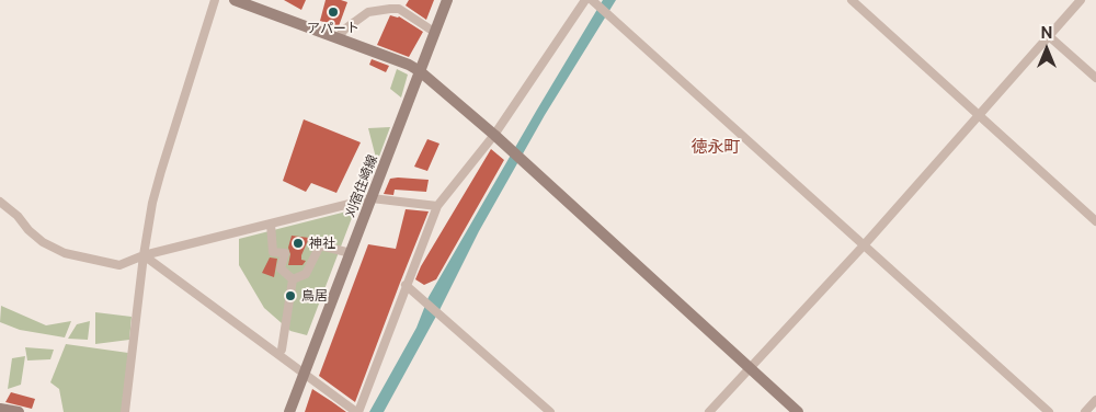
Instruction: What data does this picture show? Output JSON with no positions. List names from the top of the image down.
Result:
{
  "streets": {
    "street": ["刈宿住崎線"]
  },
  "districts": ["徳永町"],
  "places": ["アパート", "神社", "鳥居"],
  "north": "top"
}
